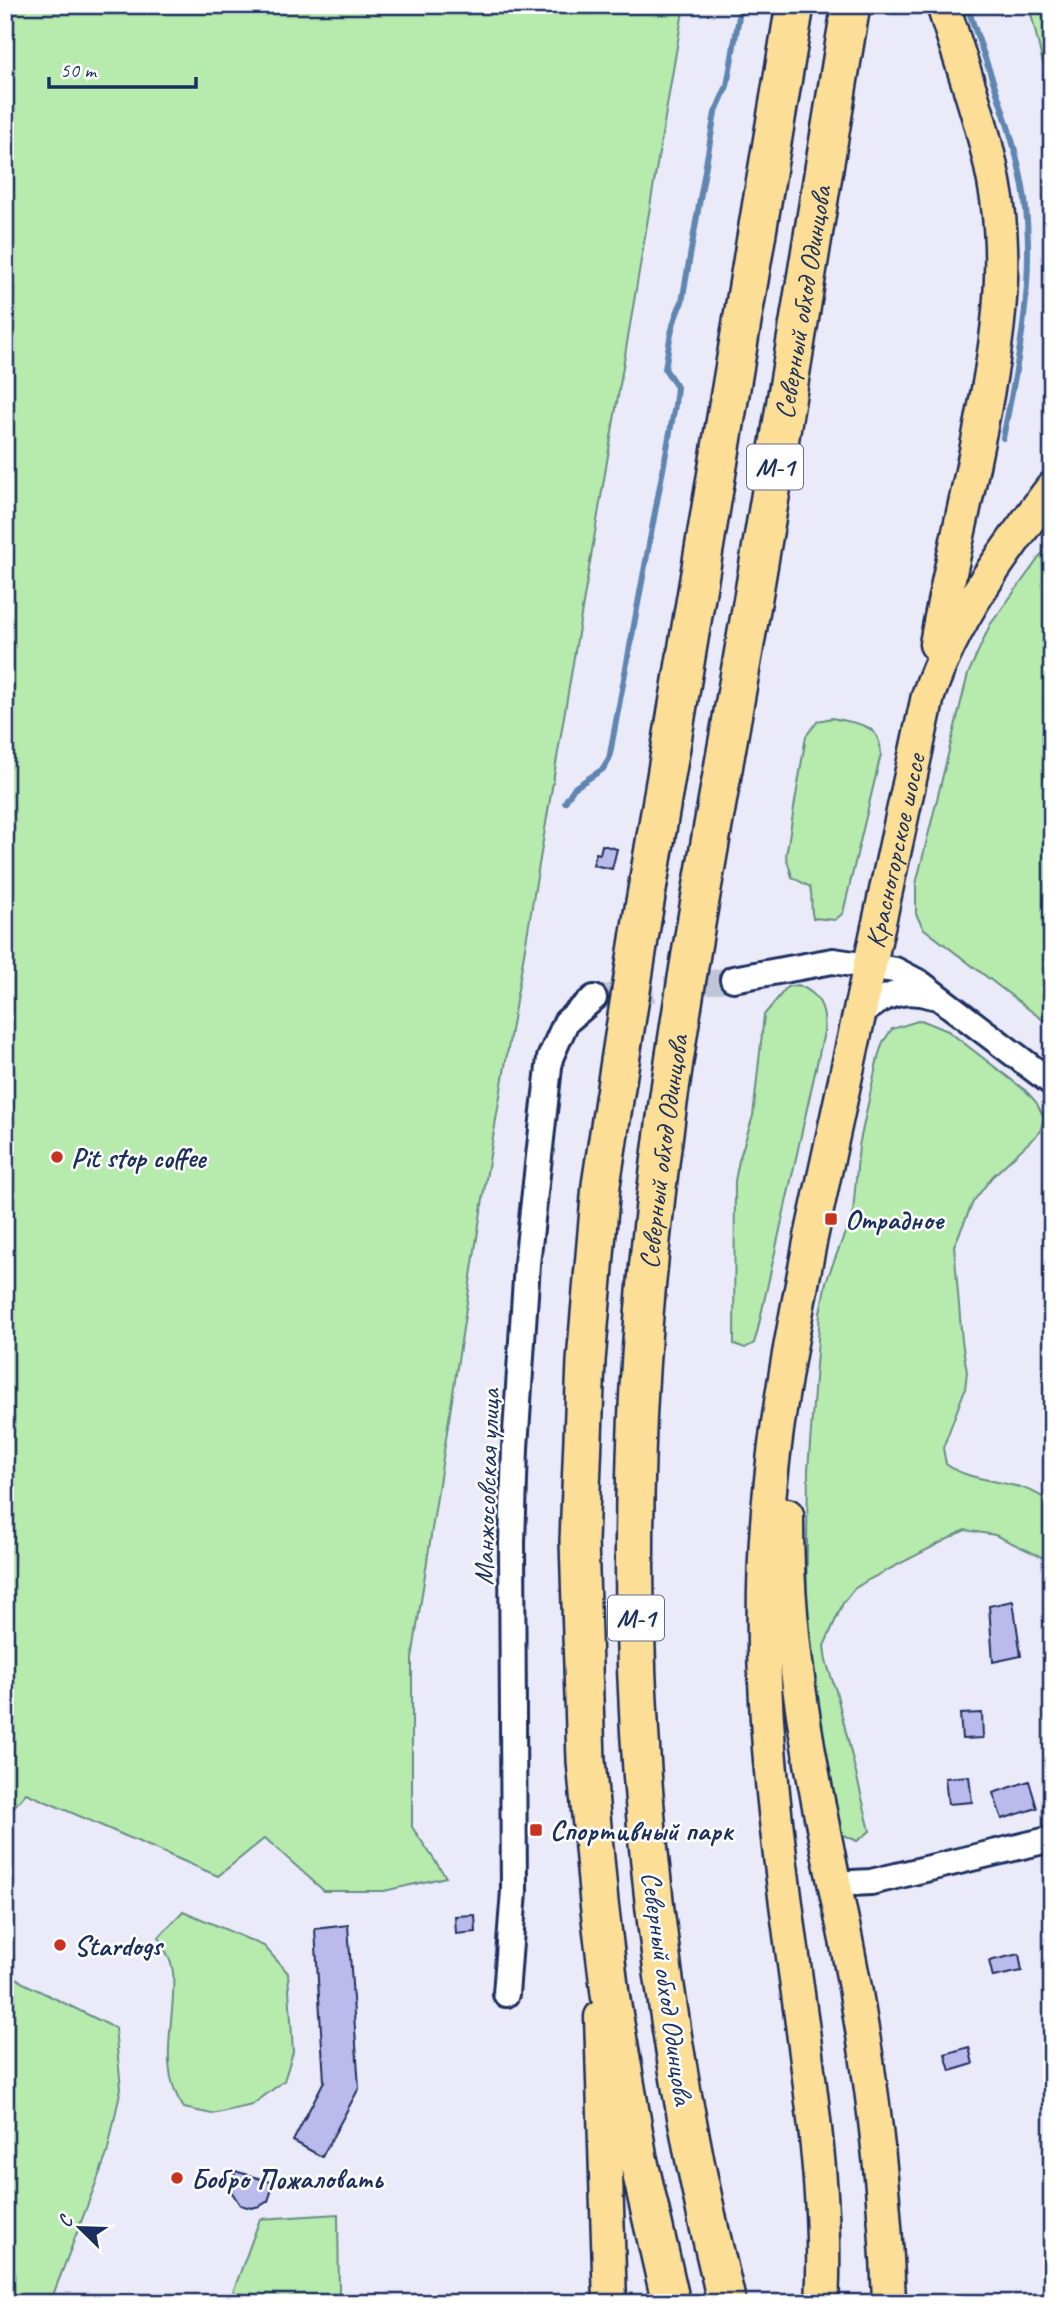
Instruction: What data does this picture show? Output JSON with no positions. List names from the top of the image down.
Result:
{
  "streets": {
    "highway": ["Северный обход Одинцова", "М-1"],
    "main road": ["Красногорское шоссе"],
    "street": ["Манжосовская улица"]
  },
  "places": {
    "other": ["Pit stop coffee", "Stardogs", "Бобро Пожаловать"],
    "transit": ["Отрадное", "Спортивный парк"]
  },
  "scale_bar": "50 m",
  "north": "top left"
}
